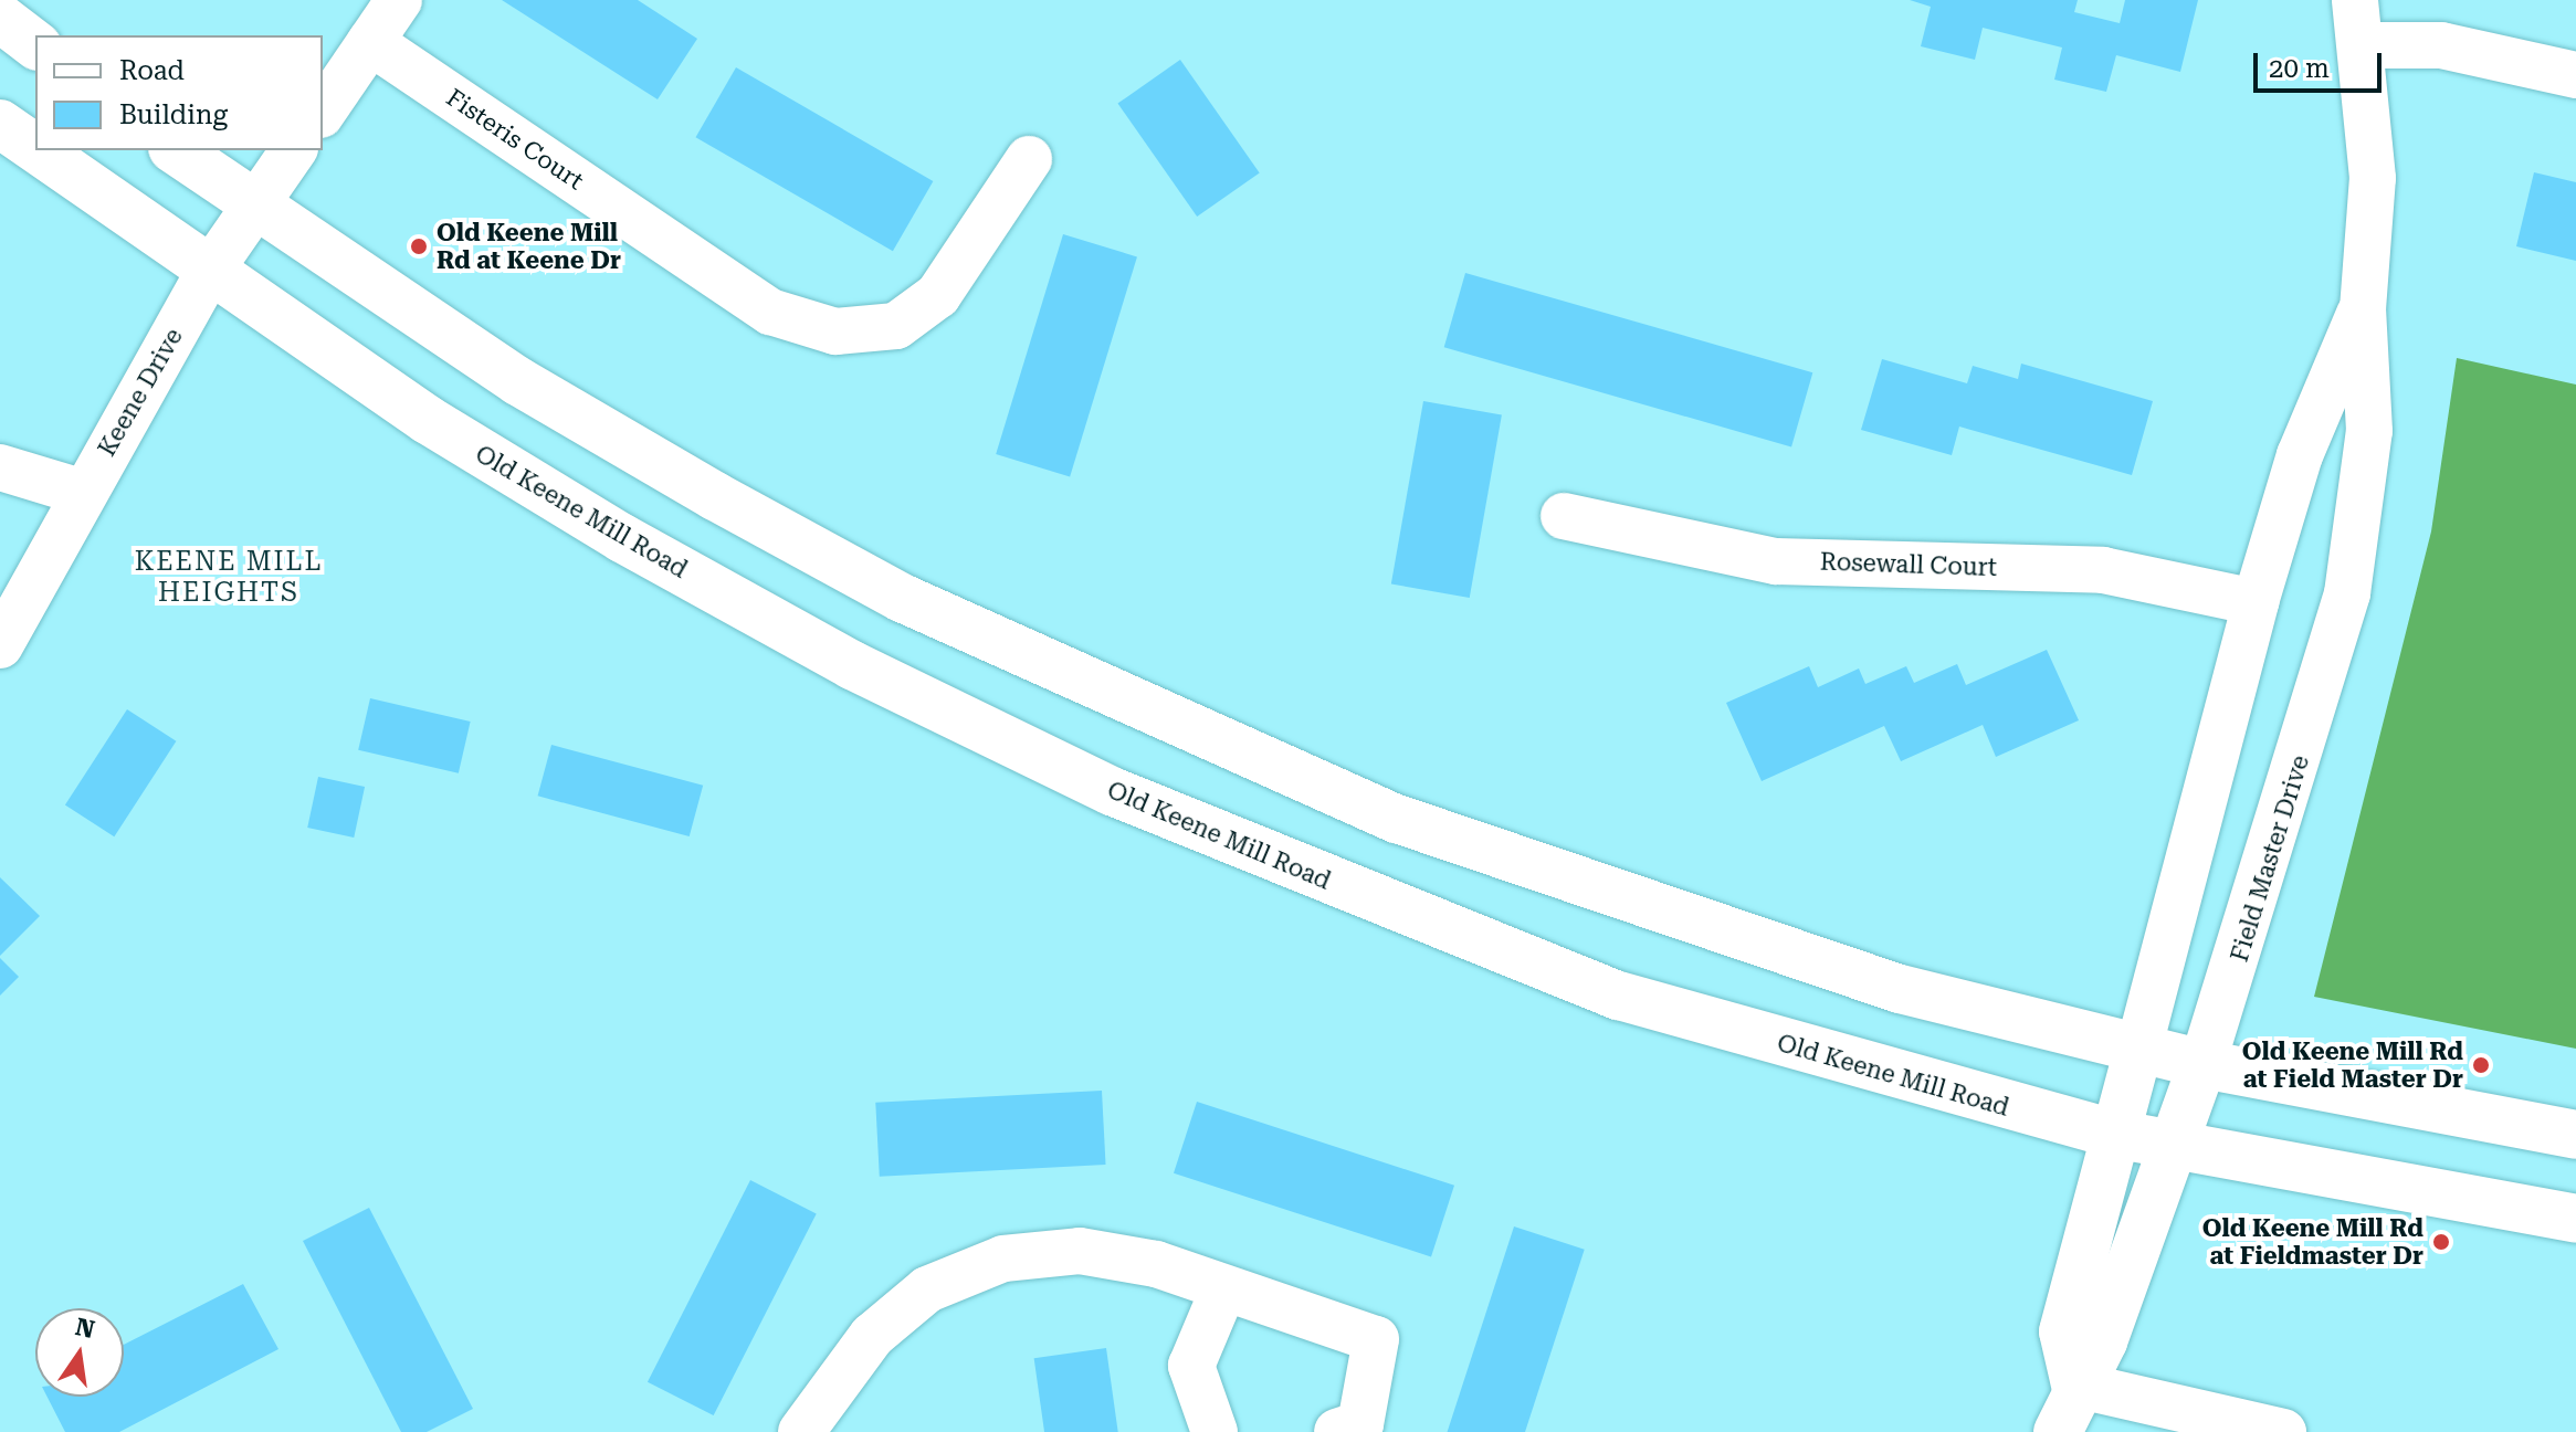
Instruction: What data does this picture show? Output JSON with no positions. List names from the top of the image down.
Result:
{
  "streets": {
    "main road": ["Old Keene Mill Road", "Field Master Drive"],
    "street": ["Fisteris Court", "Keene Drive", "Rosewall Court"]
  },
  "crossings": [
    ["Keene Drive", "Old Keene Mill Road"],
    ["Old Keene Mill Road", "Field Master Drive"],
    ["Rosewall Court", "Field Master Drive"]
  ],
  "districts": ["KEENE MILL HEIGHTS"],
  "places": ["Old Keene Mill Rd at Keene Dr", "Old Keene Mill Rd at Field Master Dr", "Old Keene Mill Rd at Fieldmaster Dr"],
  "legend": ["Road", "Building"],
  "scale_bar": "20 m",
  "north": "top"
}
